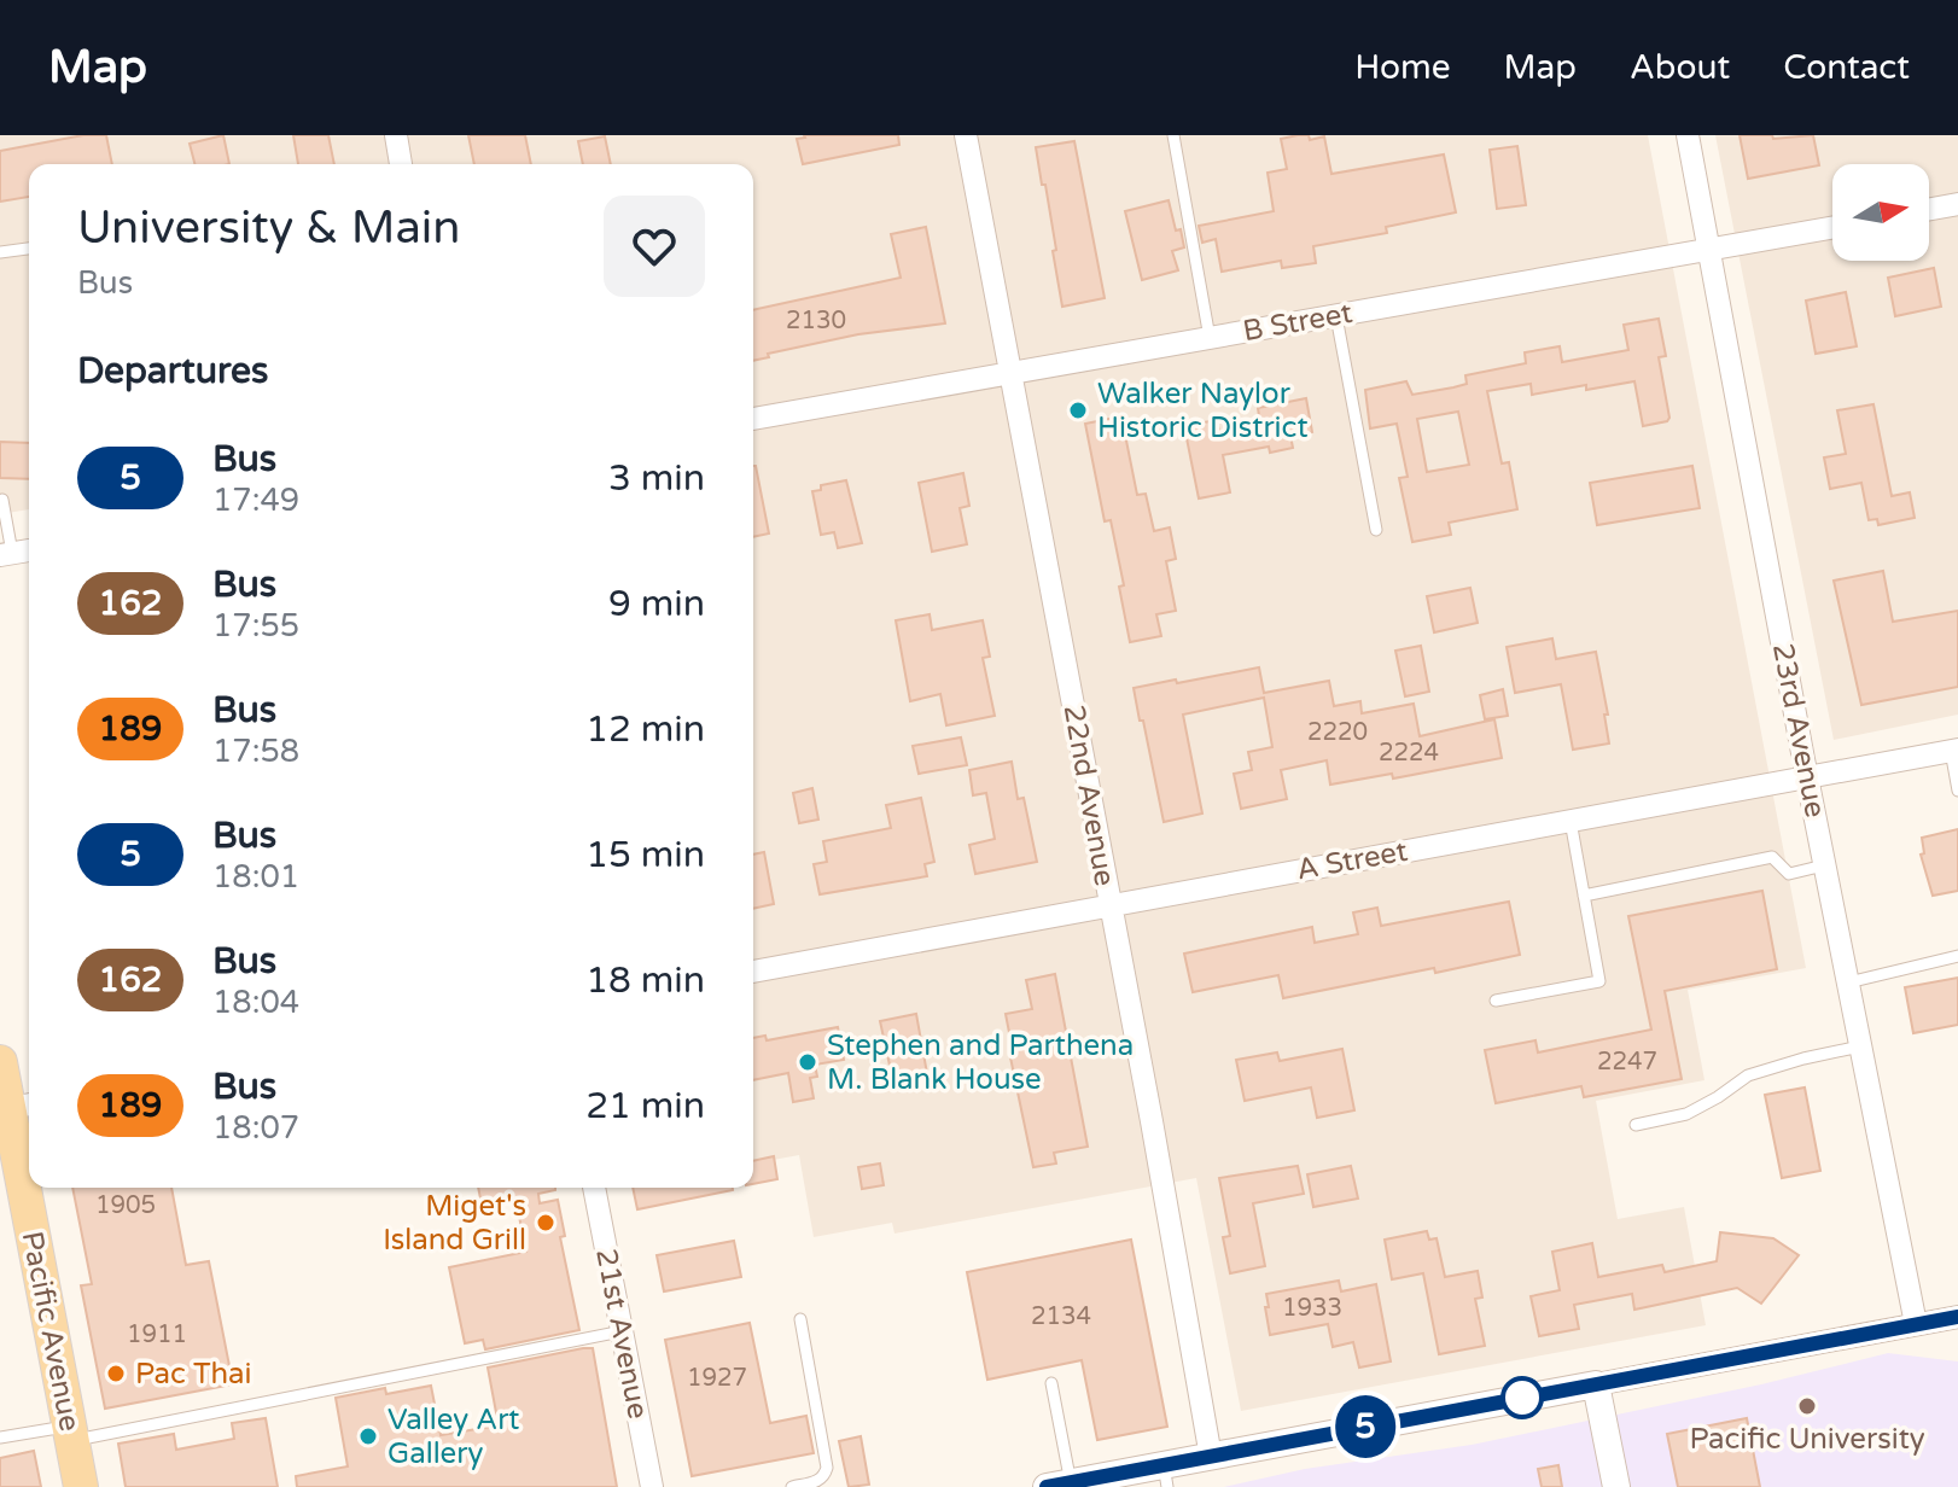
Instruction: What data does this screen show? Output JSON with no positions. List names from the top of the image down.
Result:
{
  "streets": {
    "main road": ["Pacific Avenue"],
    "street": [
      "B Street",
      "23rd Avenue",
      "22nd Avenue",
      "A Street",
      "21st Avenue"
    ]
  },
  "crossings": [
    ["B Street", "23rd Avenue"],
    ["B Street", "22nd Avenue"],
    ["23rd Avenue", "A Street"],
    ["22nd Avenue", "A Street"]
  ],
  "places": [
    "Walker Naylor Historic District",
    "Stephen and Parthena M. Blank House",
    "Miget's Island Grill",
    "Pac Thai",
    "Pacific University",
    "Valley Art Gallery"
  ],
  "lines": ["bus line 5"],
  "house_numbers": [
    "2130",
    "2220",
    "2224",
    "2247",
    "1905",
    "1933",
    "2134",
    "1911",
    "1927"
  ],
  "north": "right",
  "page": {
    "header": "Map",
    "nav": [
      "Home",
      "Map",
      "About",
      "Contact"
    ],
    "on_map": "5",
    "heading": [
      ["University & Main", "Bus"],
      "Departures"
    ],
    "list": [
      {
        "mark": "5",
        "name": "Bus",
        "note": "17:49",
        "value": "3 min"
      },
      {
        "mark": "162",
        "name": "Bus",
        "note": "17:55",
        "value": "9 min"
      },
      {
        "mark": "189",
        "name": "Bus",
        "note": "17:58",
        "value": "12 min"
      },
      {
        "mark": "5",
        "name": "Bus",
        "note": "18:01",
        "value": "15 min"
      },
      {
        "mark": "162",
        "name": "Bus",
        "note": "18:04",
        "value": "18 min"
      },
      {
        "mark": "189",
        "name": "Bus",
        "note": "18:07",
        "value": "21 min"
      }
    ]
  }
}
